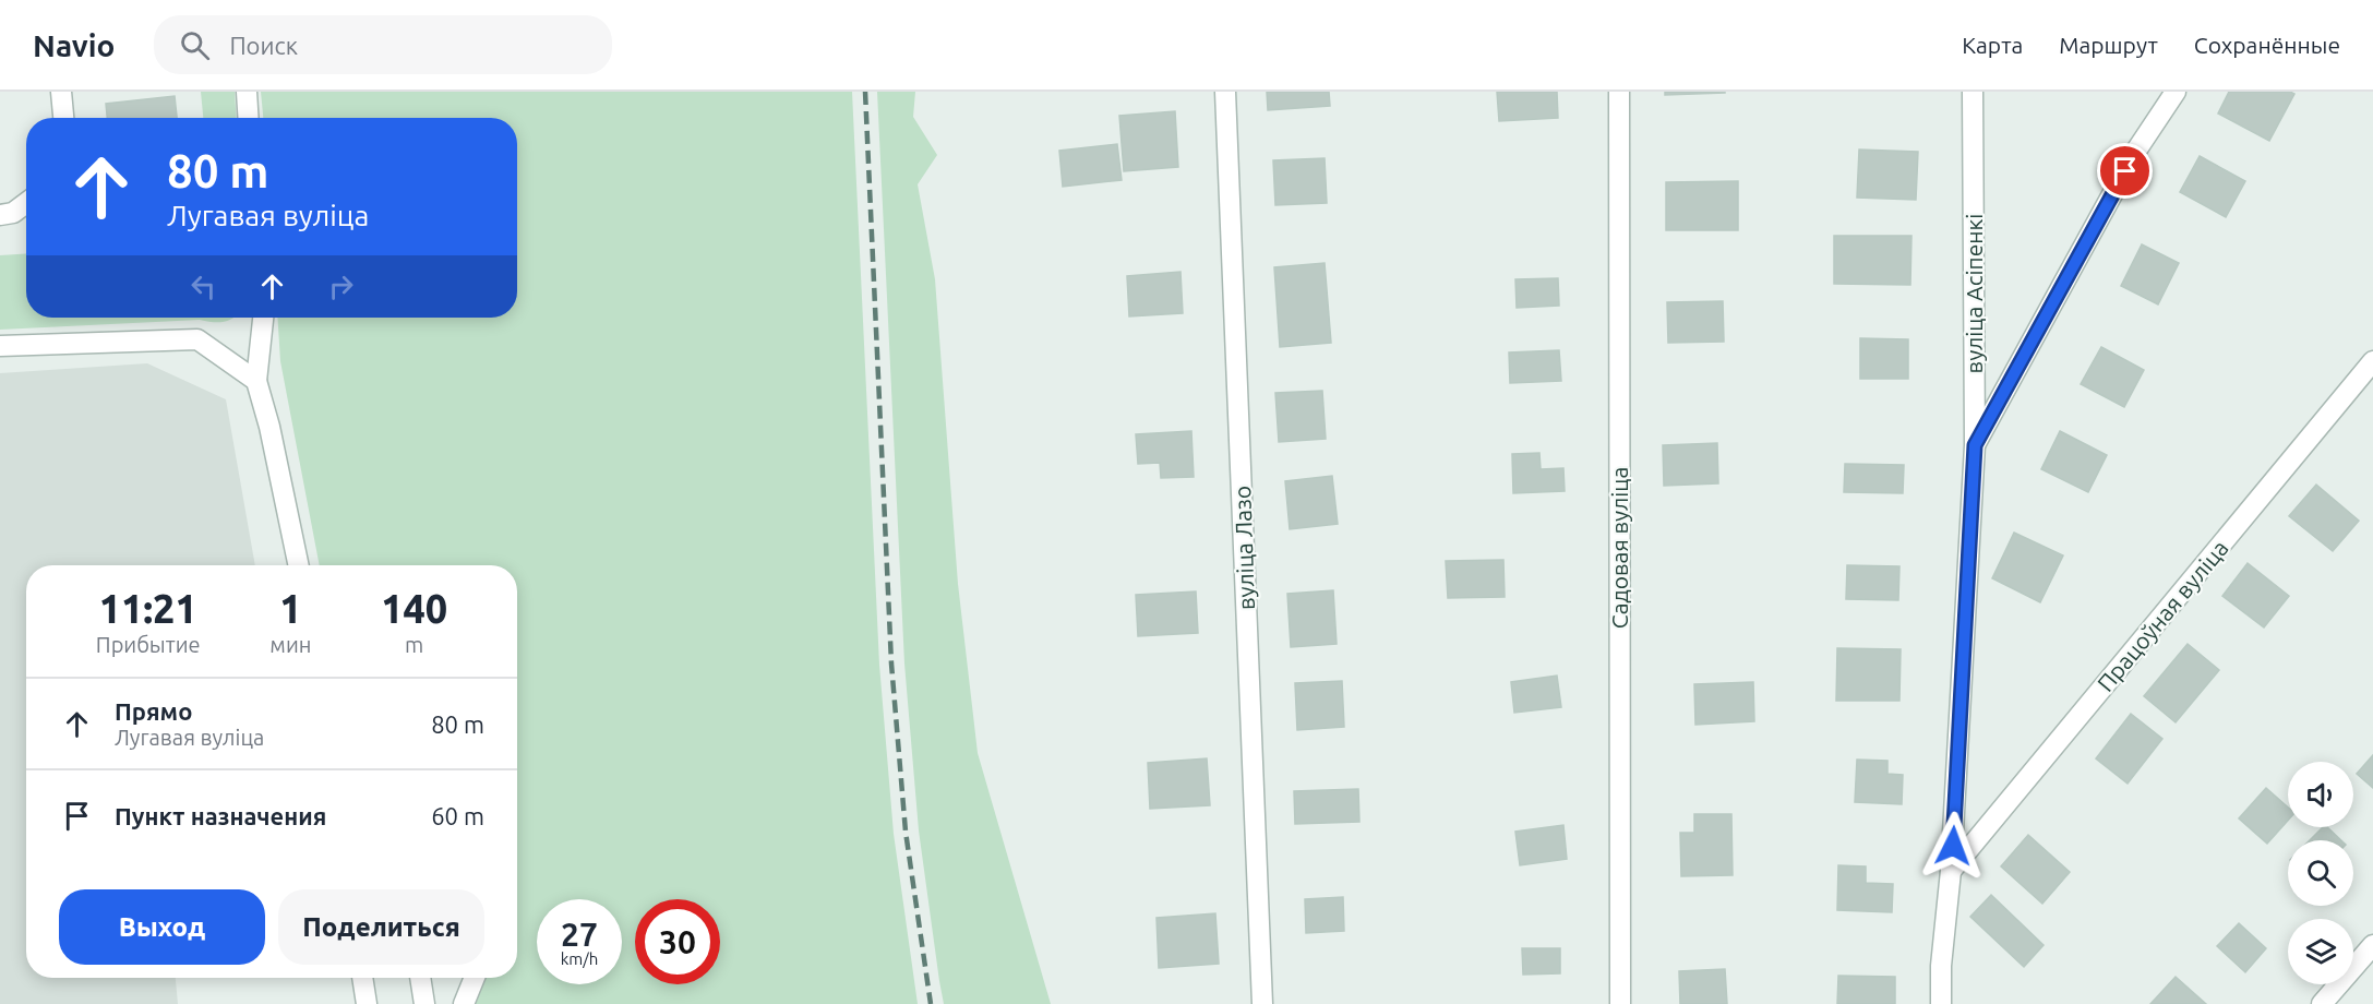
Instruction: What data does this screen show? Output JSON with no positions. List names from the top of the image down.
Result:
{
  "streets": {
    "street": [
      "вуліца Асіпенкі",
      "вуліца Лазо",
      "Садовая вуліца",
      "Працоўная вуліца"
    ]
  },
  "crossings": [
    ["вуліца Асіпенкі", "Працоўная вуліца"]
  ],
  "page": {
    "header": "Navio",
    "search": "Поиск",
    "nav": ["Карта", "Маршрут", "Сохранённые"],
    "turn": ["80 m", "Лугавая вуліца"],
    "eta": [
      "11:21",
      "Прибытие",
      "1",
      "мин",
      "140",
      "m"
    ],
    "list": [
      {
        "name": "Прямо",
        "note": "Лугавая вуліца",
        "value": "80 m"
      },
      {
        "name": "Пункт назначения",
        "value": "60 m"
      }
    ],
    "buttons": ["Выход", "Поделиться"],
    "speed": "27 km/h",
    "limit": "30"
  }
}
